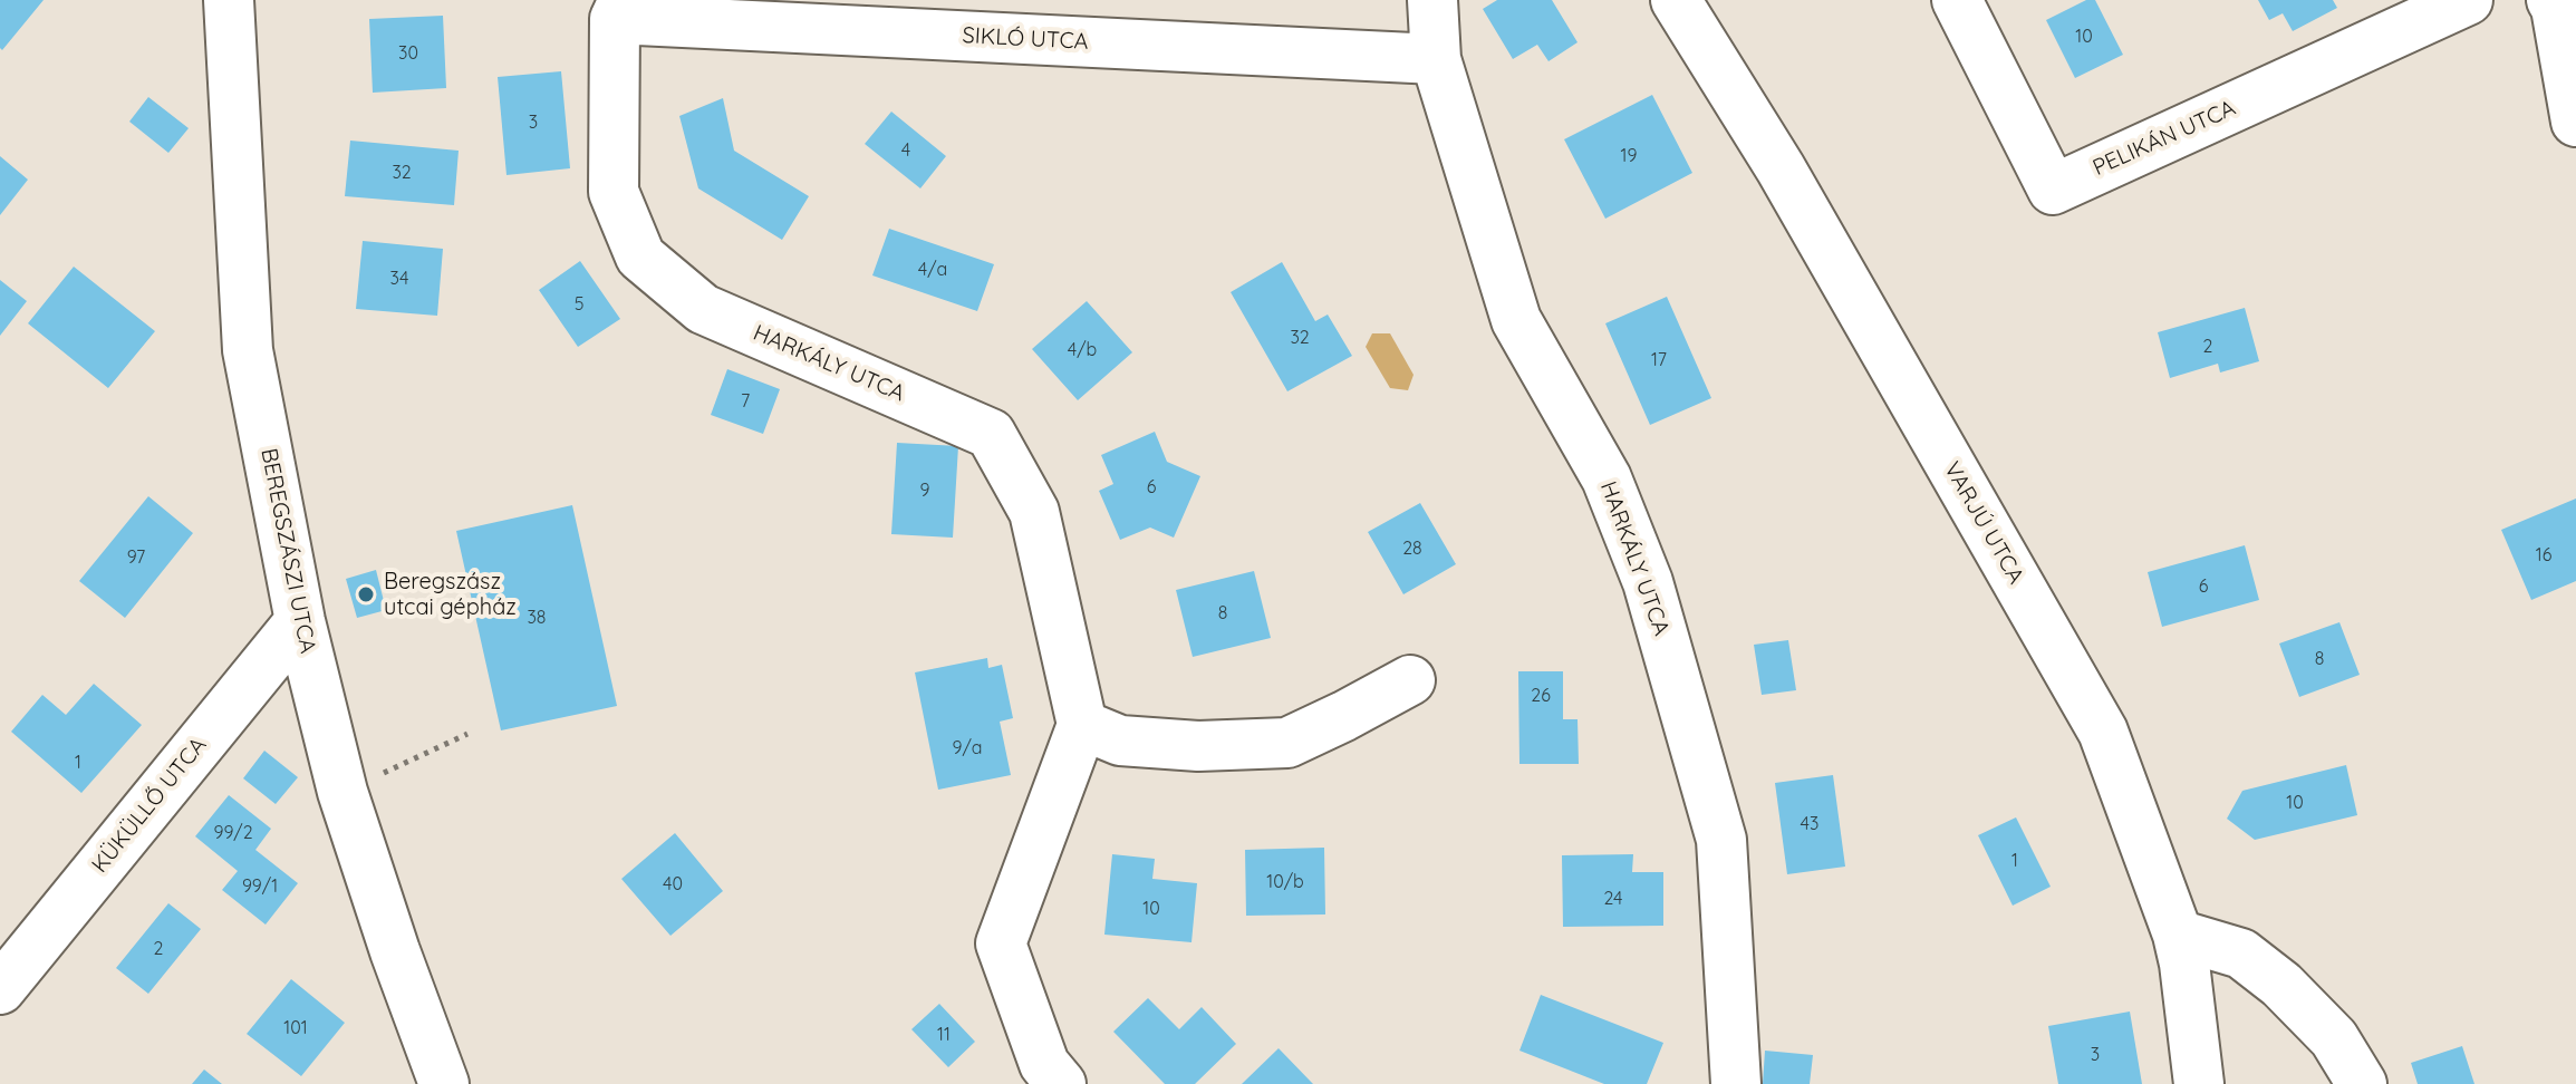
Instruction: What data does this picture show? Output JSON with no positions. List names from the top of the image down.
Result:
{
  "streets": {
    "street": [
      "SIKLÓ UTCA",
      "PELIKÁN UTCA",
      "HARKÁLY UTCA",
      "VARJÚ UTCA",
      "BEREGSZÁSZI UTCA",
      "KÜKÜLLŐ UTCA"
    ]
  },
  "crossings": [
    ["SIKLÓ UTCA", "HARKÁLY UTCA"],
    ["BEREGSZÁSZI UTCA", "KÜKÜLLŐ UTCA"]
  ],
  "places": ["Beregszász utcai gépház"],
  "house_numbers": [
    "10",
    "30",
    "3",
    "4",
    "19",
    "32",
    "4/a",
    "34",
    "5",
    "32",
    "2",
    "4/b",
    "17",
    "7",
    "6",
    "9",
    "28",
    "16",
    "97",
    "6",
    "8",
    "38",
    "8",
    "26",
    "9/a",
    "1",
    "10",
    "43",
    "99/2",
    "1",
    "10/b",
    "40",
    "99/1",
    "24",
    "10",
    "2",
    "101",
    "11",
    "3"
  ]
}
